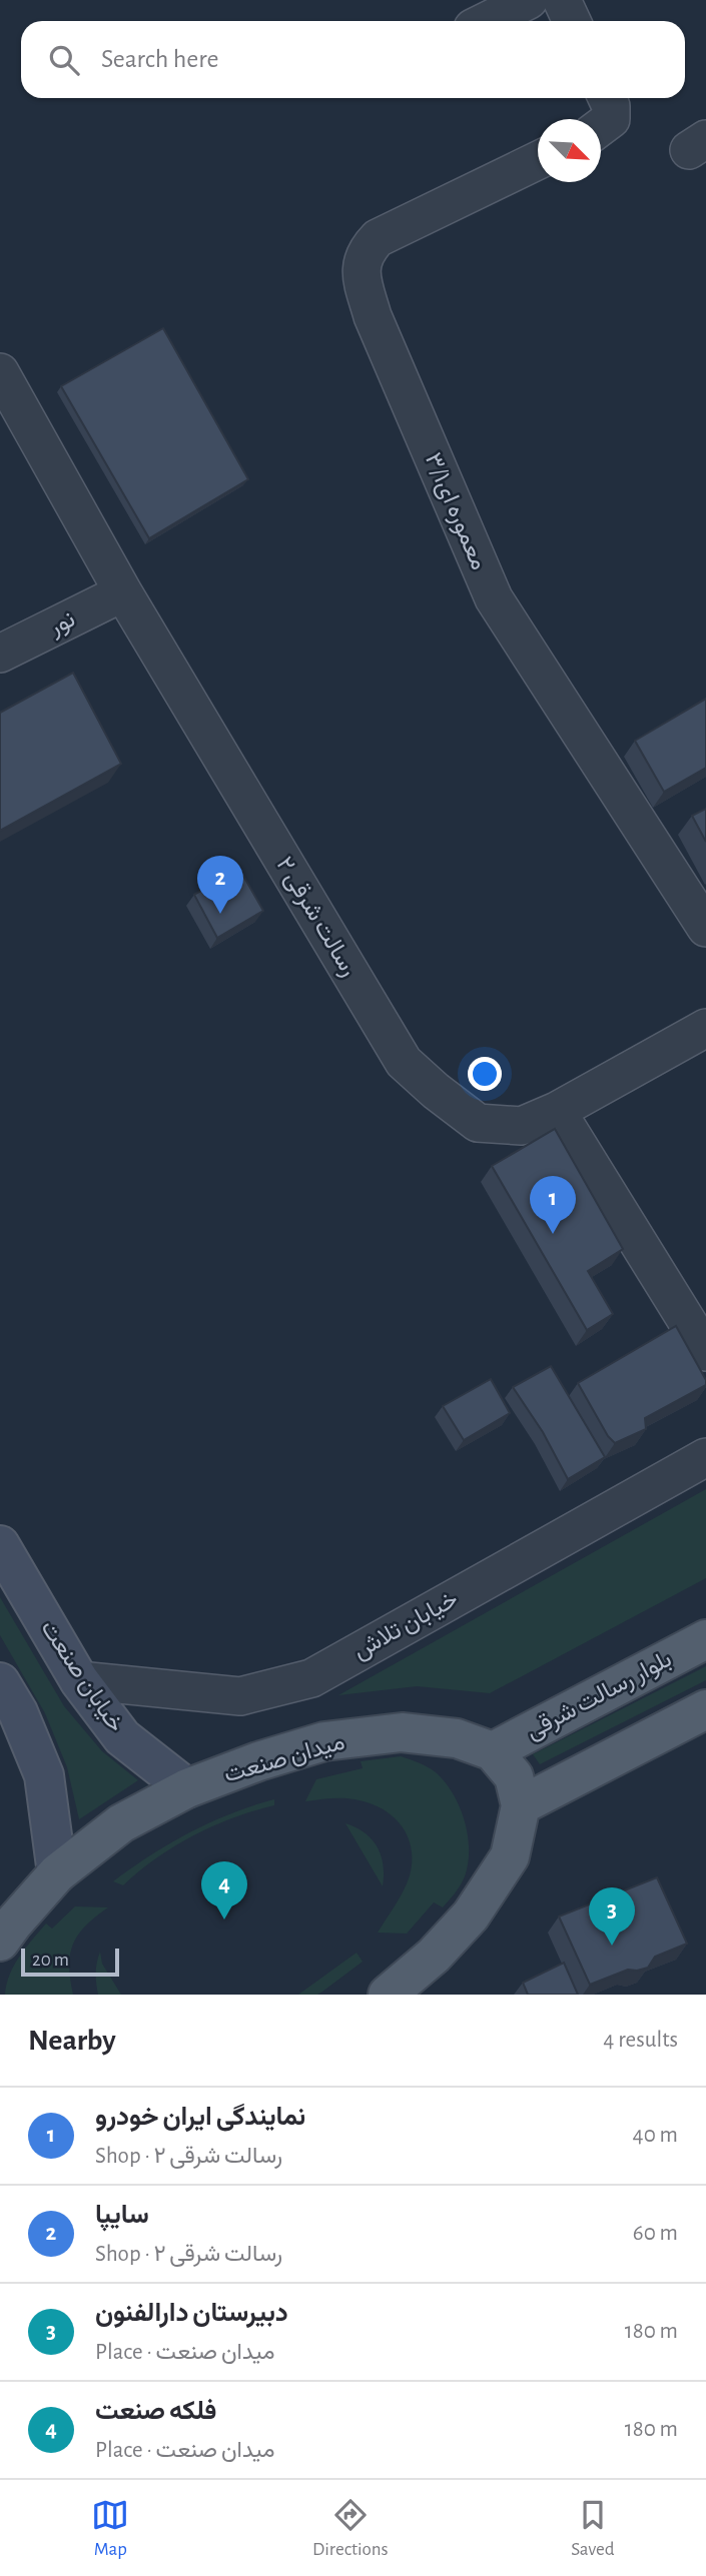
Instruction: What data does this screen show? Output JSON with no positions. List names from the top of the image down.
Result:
{
  "streets": {
    "main road": ["خیابان صنعت", "بلوار رسالت شرقی", "میدان صنعت"],
    "street": [
      "معموره ای۳/۱",
      "نور",
      "رسالت شرقی ۲",
      "خیابان تلاش"
    ]
  },
  "crossings": [
    ["نور", "رسالت شرقی ۲"],
    ["خیابان تلاش", "خیابان صنعت"],
    ["خیابان صنعت", "میدان صنعت"],
    ["بلوار رسالت شرقی", "میدان صنعت"]
  ],
  "scale_bar": "20 m",
  "north": "bottom right",
  "page": {
    "search": "Search here",
    "pins": [
      "2",
      "1",
      "4",
      "3"
    ],
    "scale": "20 m",
    "heading": ["Nearby", "4 results"],
    "list": [
      {
        "mark": "1",
        "name": "نمایندگی ایران خودرو",
        "note": "Shop · رسالت شرقی ۲",
        "value": "40 m"
      },
      {
        "mark": "2",
        "name": "سایپا",
        "note": "Shop · رسالت شرقی ۲",
        "value": "60 m"
      },
      {
        "mark": "3",
        "name": "دبیرستان دارالفنون",
        "note": "Place · میدان صنعت",
        "value": "180 m"
      },
      {
        "mark": "4",
        "name": "فلکه صنعت",
        "note": "Place · میدان صنعت",
        "value": "180 m"
      }
    ],
    "nav": ["Map", "Directions", "Saved"]
  }
}
